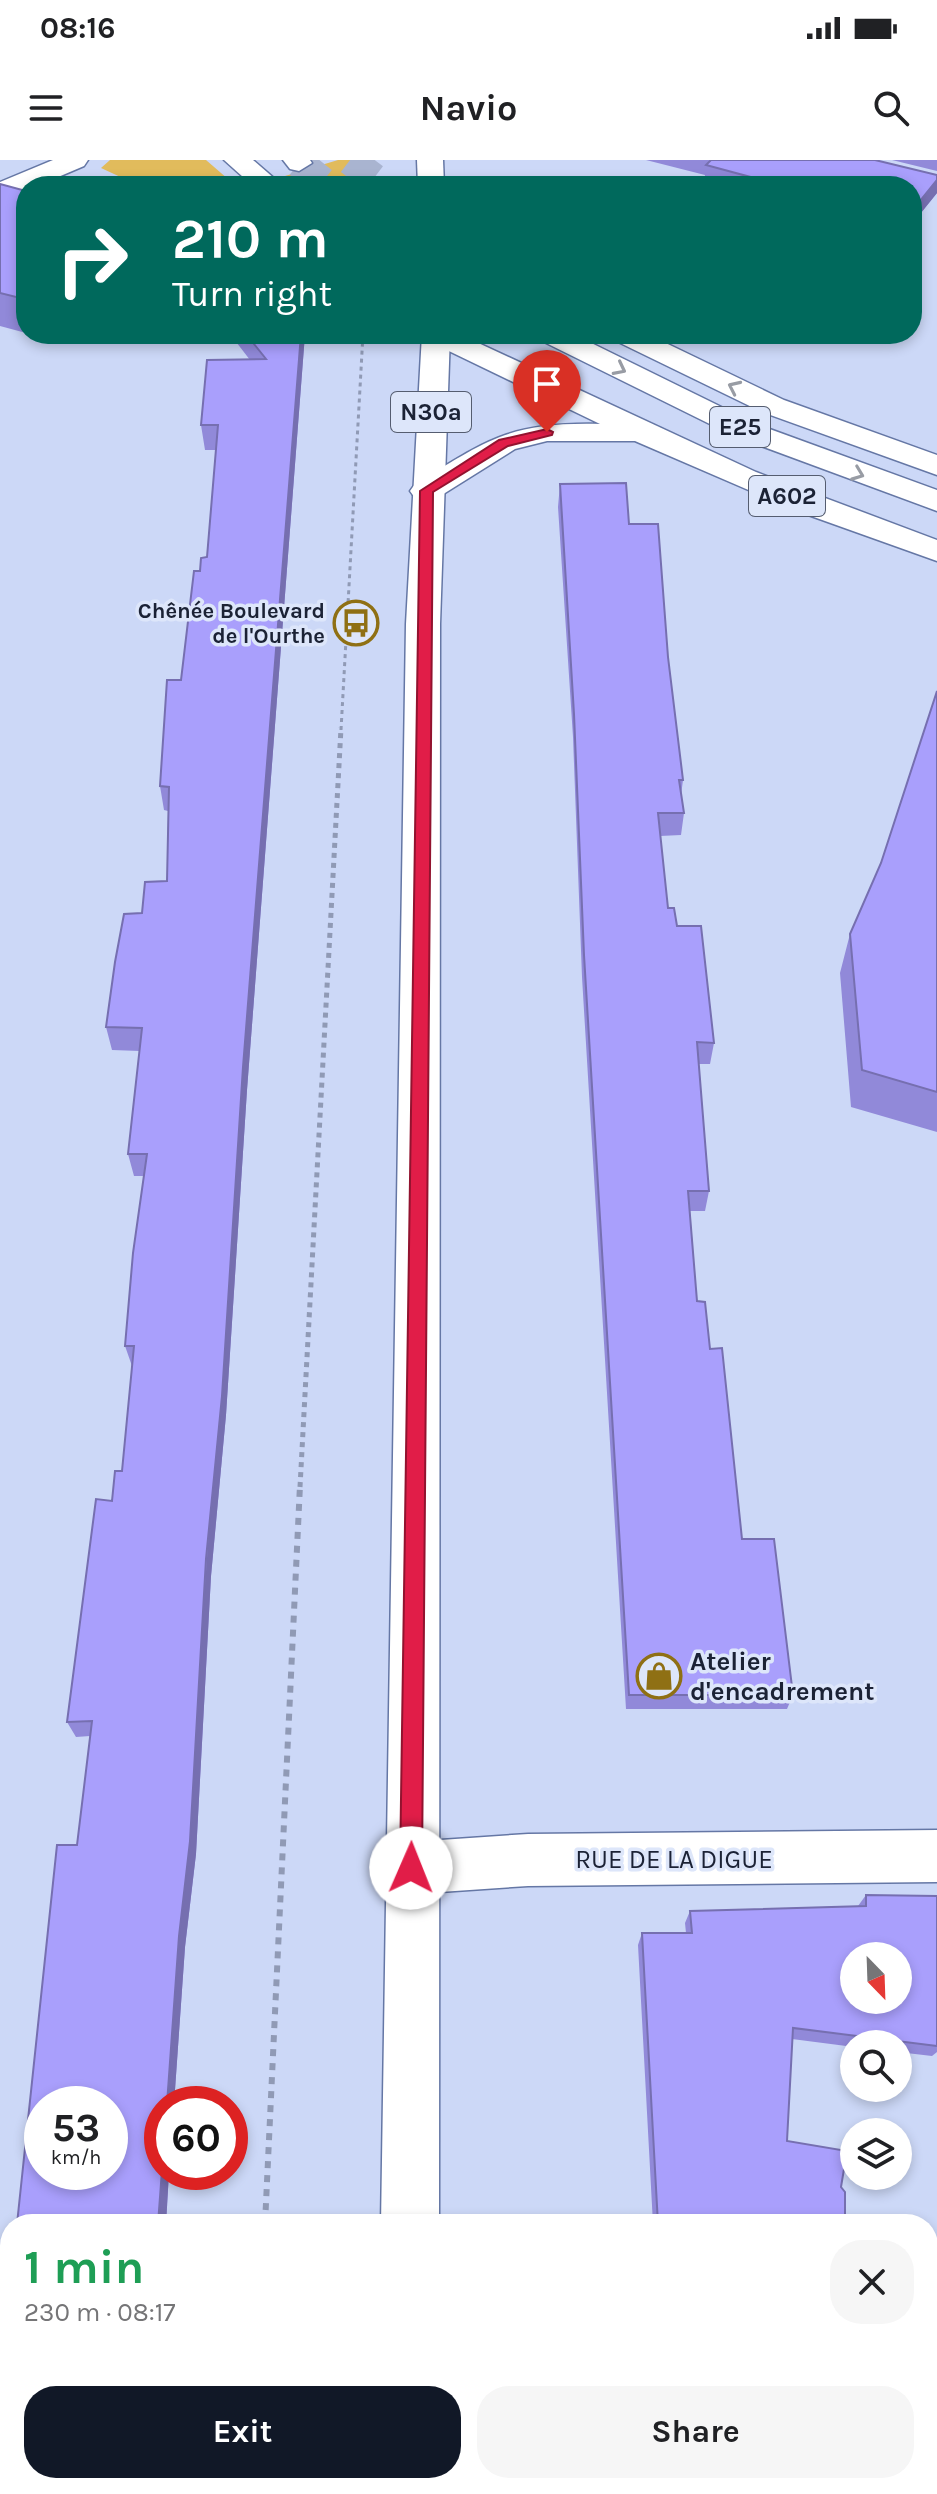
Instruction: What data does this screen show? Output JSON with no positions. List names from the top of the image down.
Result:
{
  "streets": {
    "main road": [
      "N30a",
      "E25",
      "A602",
      "RUE DE LA DIGUE"
    ]
  },
  "crossings": [
    ["N30a", "A602"],
    ["N30a", "RUE DE LA DIGUE"]
  ],
  "places": {
    "bus stop": ["Chênée Boulevard de l'Ourthe"],
    "shop": ["Atelier d'encadrement"]
  },
  "north": "bottom right",
  "page": {
    "status": "08:16",
    "header": "Navio",
    "turn": ["210 m", "Turn right"],
    "speed": "53 km/h",
    "limit": "60",
    "heading": ["1 min", "230 m · 08:17"],
    "buttons": ["Exit", "Share"]
  }
}
